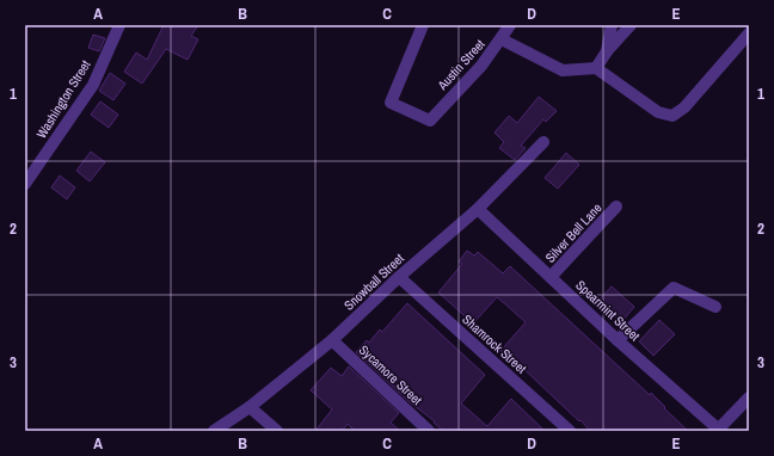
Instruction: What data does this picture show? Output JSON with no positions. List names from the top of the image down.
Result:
{
  "streets": {
    "street": [
      "Austin Street",
      "Washington Street",
      "Silver Bell Lane",
      "Snowball Street",
      "Spearmint Street",
      "Shamrock Street",
      "Sycamore Street"
    ]
  },
  "crossings": [
    ["Silver Bell Lane", "Spearmint Street"],
    ["Snowball Street", "Spearmint Street"],
    ["Snowball Street", "Shamrock Street"],
    ["Snowball Street", "Sycamore Street"]
  ],
  "grid": {
    "columns": [
      "A",
      "B",
      "C",
      "D",
      "E"
    ],
    "rows": ["1", "2", "3"]
  }
}
